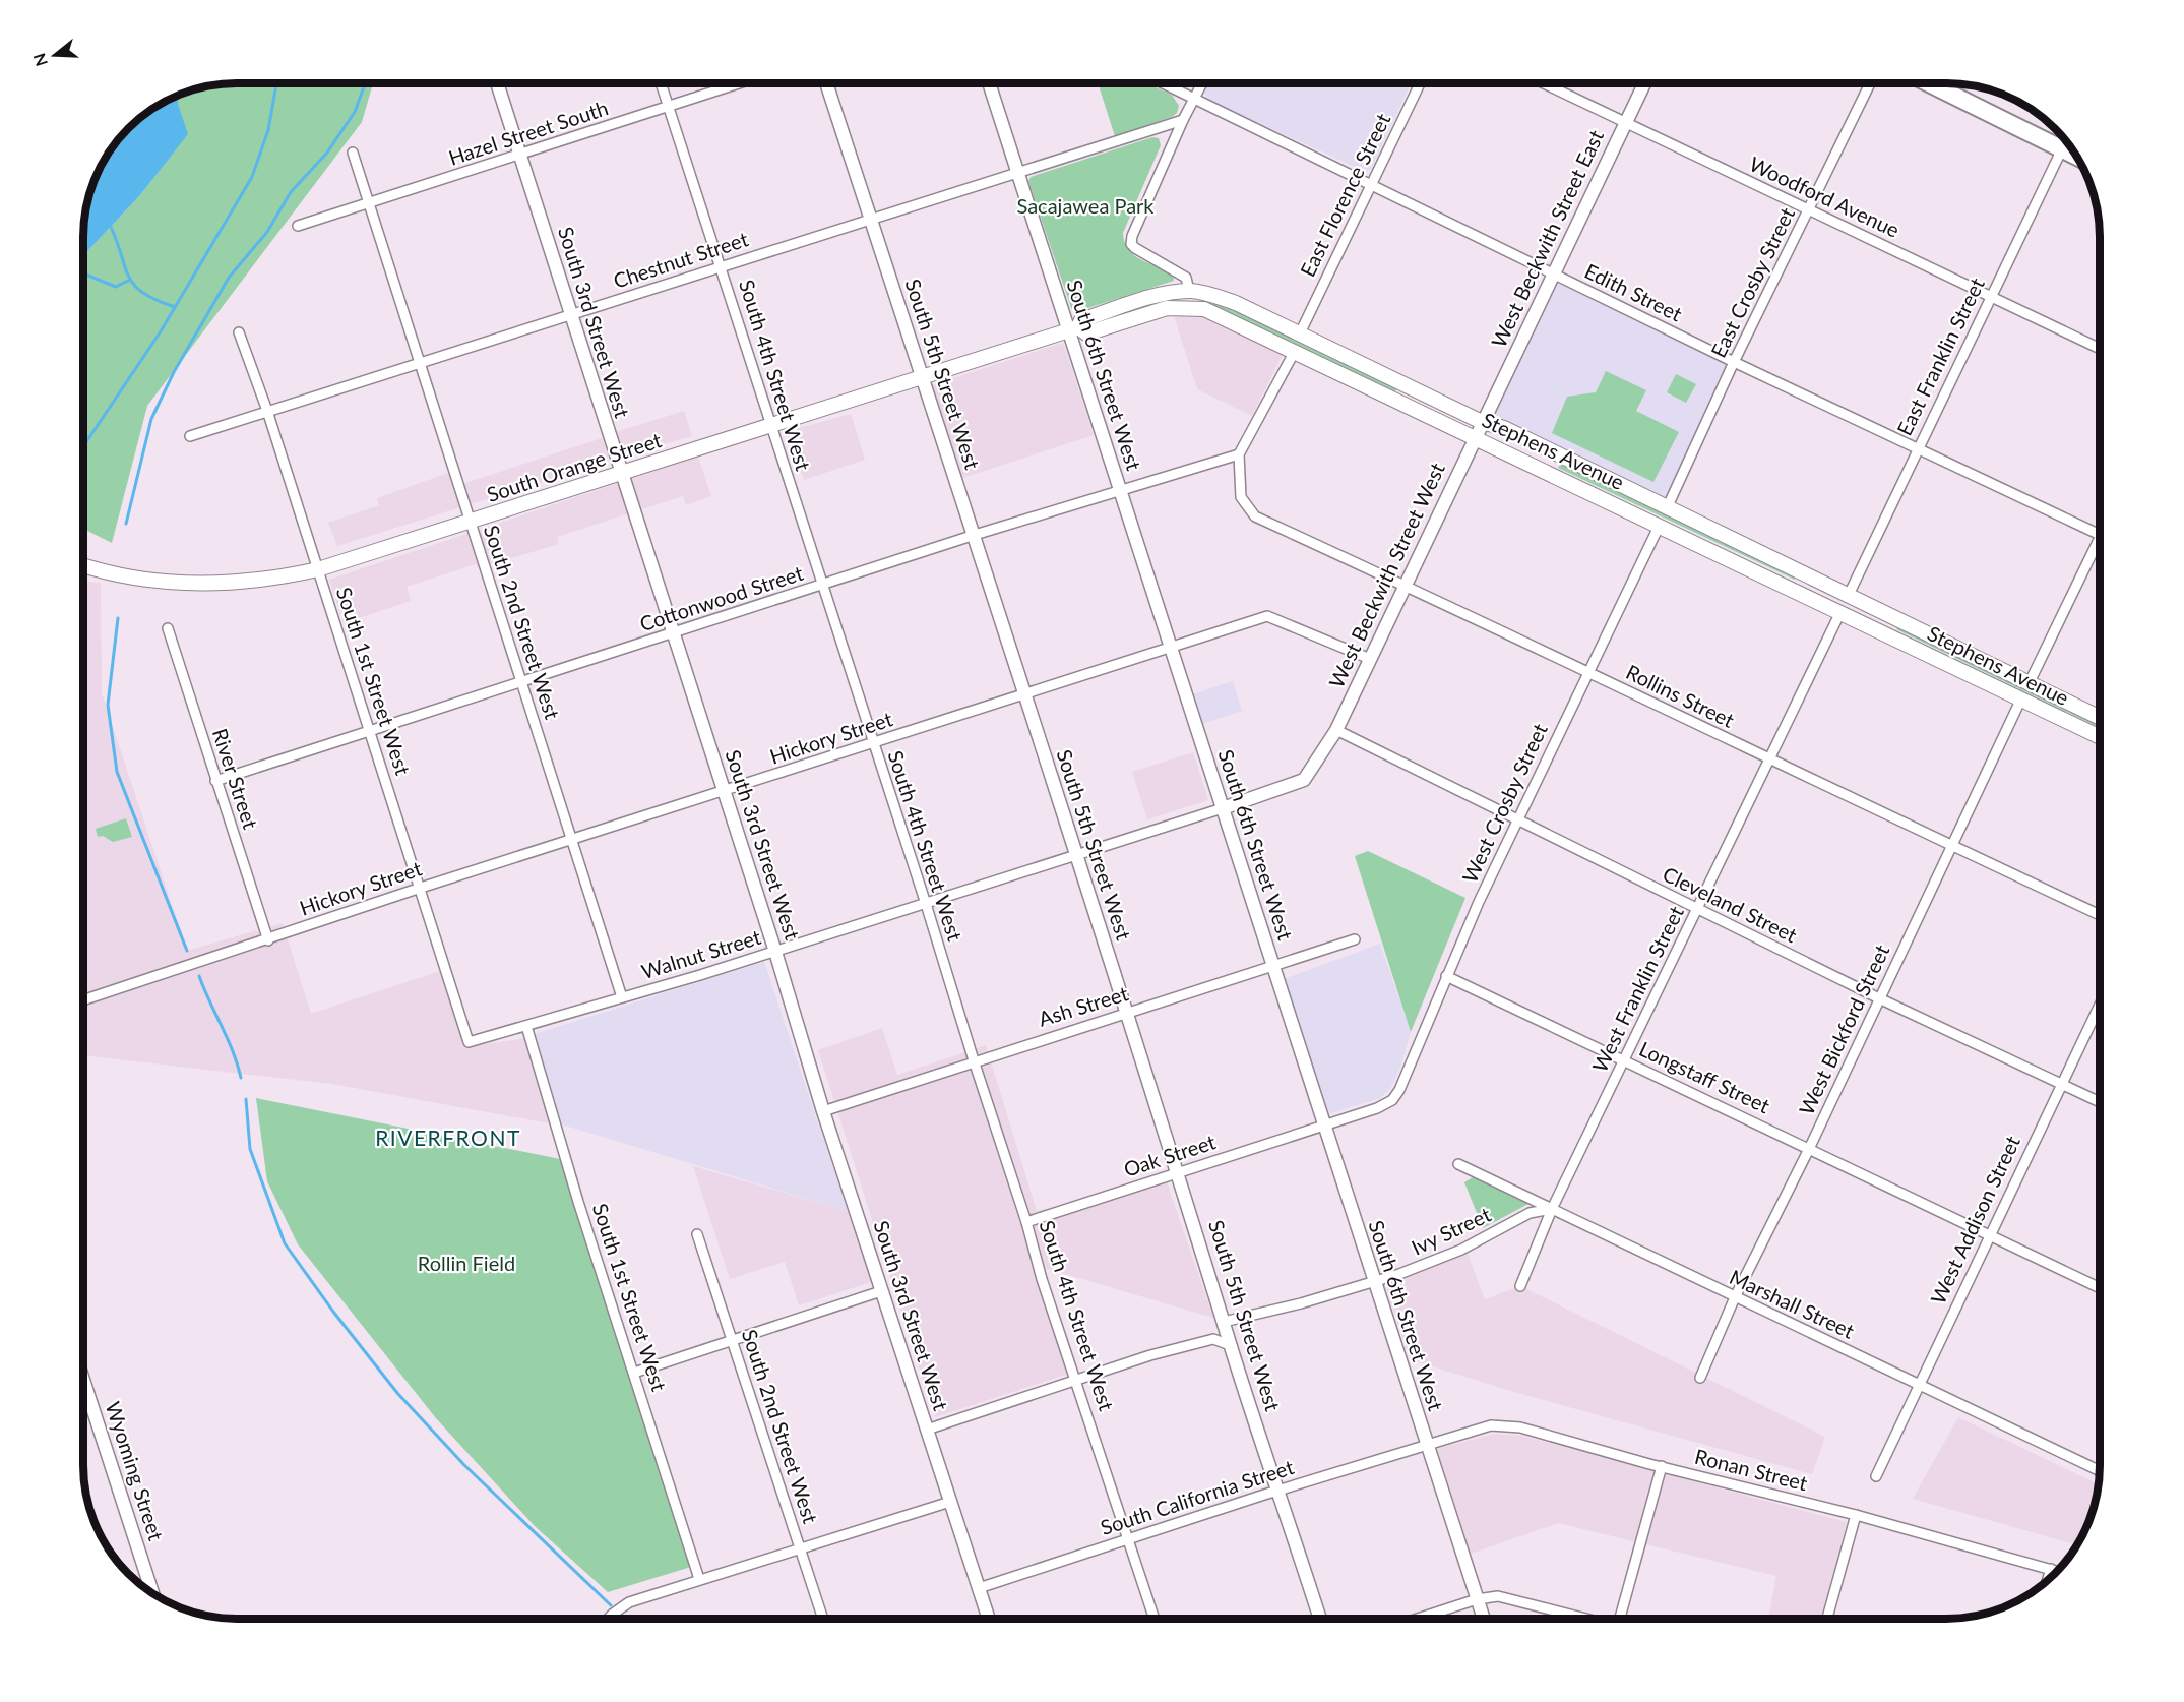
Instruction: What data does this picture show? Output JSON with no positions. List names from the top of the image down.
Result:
{
  "streets": {
    "main road": ["Stephens Avenue", "South Orange Street"],
    "street": [
      "Hazel Street South",
      "East Florence Street",
      "Woodford Avenue",
      "West Beckwith Street East",
      "Chestnut Street",
      "East Crosby Street",
      "Edith Street",
      "South 3rd Street West",
      "East Franklin Street",
      "South 5th Street West",
      "South 4th Street West",
      "South 6th Street West",
      "West Beckwith Street West",
      "Cottonwood Street",
      "South 2nd Street West",
      "South 1st Street West",
      "Rollins Street",
      "Hickory Street",
      "River Street",
      "West Crosby Street",
      "Cleveland Street",
      "Walnut Street",
      "West Franklin Street",
      "Ash Street",
      "West Bickford Street",
      "Longstaff Street",
      "Oak Street",
      "West Addison Street",
      "Ivy Street",
      "Marshall Street",
      "Ronan Street",
      "Wyoming Street",
      "South California Street"
    ]
  },
  "crossings": [
    ["Hazel Street South", "South 3rd Street West"],
    ["Hazel Street South", "South 4th Street West"],
    ["Hazel Street South", "South 2nd Street West"],
    ["East Florence Street", "Edith Street"],
    ["East Florence Street", "Stephens Avenue"],
    ["Woodford Avenue", "West Beckwith Street East"],
    ["Woodford Avenue", "East Crosby Street"],
    ["Woodford Avenue", "East Franklin Street"],
    ["West Beckwith Street East", "Edith Street"],
    ["West Beckwith Street East", "Stephens Avenue"],
    ["West Beckwith Street East", "West Beckwith Street West"],
    ["Chestnut Street", "South 3rd Street West"],
    ["Chestnut Street", "South 5th Street West"],
    ["Chestnut Street", "South 4th Street West"],
    ["Chestnut Street", "South 6th Street West"],
    ["Chestnut Street", "South 2nd Street West"],
    ["Chestnut Street", "South 1st Street West"],
    ["East Crosby Street", "Edith Street"],
    ["East Crosby Street", "Stephens Avenue"],
    ["Edith Street", "East Franklin Street"],
    ["South 3rd Street West", "South Orange Street"],
    ["South 3rd Street West", "Cottonwood Street"],
    ["South 3rd Street West", "Hickory Street"],
    ["South 3rd Street West", "Walnut Street"],
    ["South 3rd Street West", "Ash Street"],
    ["South 3rd Street West", "South California Street"],
    ["East Franklin Street", "Stephens Avenue"],
    ["South 5th Street West", "South Orange Street"],
    ["South 5th Street West", "Cottonwood Street"],
    ["South 5th Street West", "Hickory Street"],
    ["South 5th Street West", "Walnut Street"],
    ["South 5th Street West", "Ash Street"],
    ["South 5th Street West", "Oak Street"],
    ["South 5th Street West", "Ivy Street"],
    ["South 5th Street West", "South California Street"],
    ["South 4th Street West", "South Orange Street"],
    ["South 4th Street West", "Cottonwood Street"],
    ["South 4th Street West", "Hickory Street"],
    ["South 4th Street West", "Walnut Street"],
    ["South 4th Street West", "Ash Street"],
    ["South 4th Street West", "Oak Street"],
    ["South 4th Street West", "South California Street"],
    ["South 6th Street West", "Stephens Avenue"],
    ["South 6th Street West", "South Orange Street"],
    ["South 6th Street West", "West Beckwith Street West"],
    ["South 6th Street West", "Cottonwood Street"],
    ["South 6th Street West", "Hickory Street"],
    ["South 6th Street West", "Walnut Street"],
    ["South 6th Street West", "Ash Street"],
    ["South 6th Street West", "Oak Street"],
    ["South 6th Street West", "Ivy Street"],
    ["South 6th Street West", "Ronan Street"],
    ["South 6th Street West", "South California Street"],
    ["Stephens Avenue", "South Orange Street"],
    ["Stephens Avenue", "West Beckwith Street West"],
    ["Stephens Avenue", "West Crosby Street"],
    ["Stephens Avenue", "West Franklin Street"],
    ["Stephens Avenue", "West Bickford Street"],
    ["South Orange Street", "South 2nd Street West"],
    ["South Orange Street", "South 1st Street West"],
    ["West Beckwith Street West", "Rollins Street"],
    ["West Beckwith Street West", "Hickory Street"],
    ["West Beckwith Street West", "Cleveland Street"],
    ["West Beckwith Street West", "Walnut Street"],
    ["Cottonwood Street", "South 2nd Street West"],
    ["Cottonwood Street", "South 1st Street West"],
    ["Cottonwood Street", "Rollins Street"],
    ["Cottonwood Street", "River Street"],
    ["South 2nd Street West", "Hickory Street"],
    ["South 2nd Street West", "Walnut Street"],
    ["South 1st Street West", "Hickory Street"],
    ["South 1st Street West", "Walnut Street"],
    ["Rollins Street", "West Crosby Street"],
    ["Rollins Street", "West Franklin Street"],
    ["Rollins Street", "West Bickford Street"],
    ["Hickory Street", "River Street"],
    ["West Crosby Street", "Cleveland Street"],
    ["West Crosby Street", "Longstaff Street"],
    ["West Crosby Street", "Oak Street"],
    ["Cleveland Street", "West Franklin Street"],
    ["Cleveland Street", "West Bickford Street"],
    ["Cleveland Street", "West Addison Street"],
    ["West Franklin Street", "Longstaff Street"],
    ["West Franklin Street", "Ivy Street"],
    ["West Franklin Street", "Marshall Street"],
    ["West Bickford Street", "Longstaff Street"],
    ["West Bickford Street", "Marshall Street"],
    ["Longstaff Street", "West Addison Street"],
    ["West Addison Street", "Marshall Street"],
    ["Ivy Street", "Marshall Street"],
    ["Ronan Street", "South California Street"]
  ],
  "districts": ["RIVERFRONT"],
  "parks": ["Sacajawea Park", "Rollin Field"],
  "north": "left"
}
